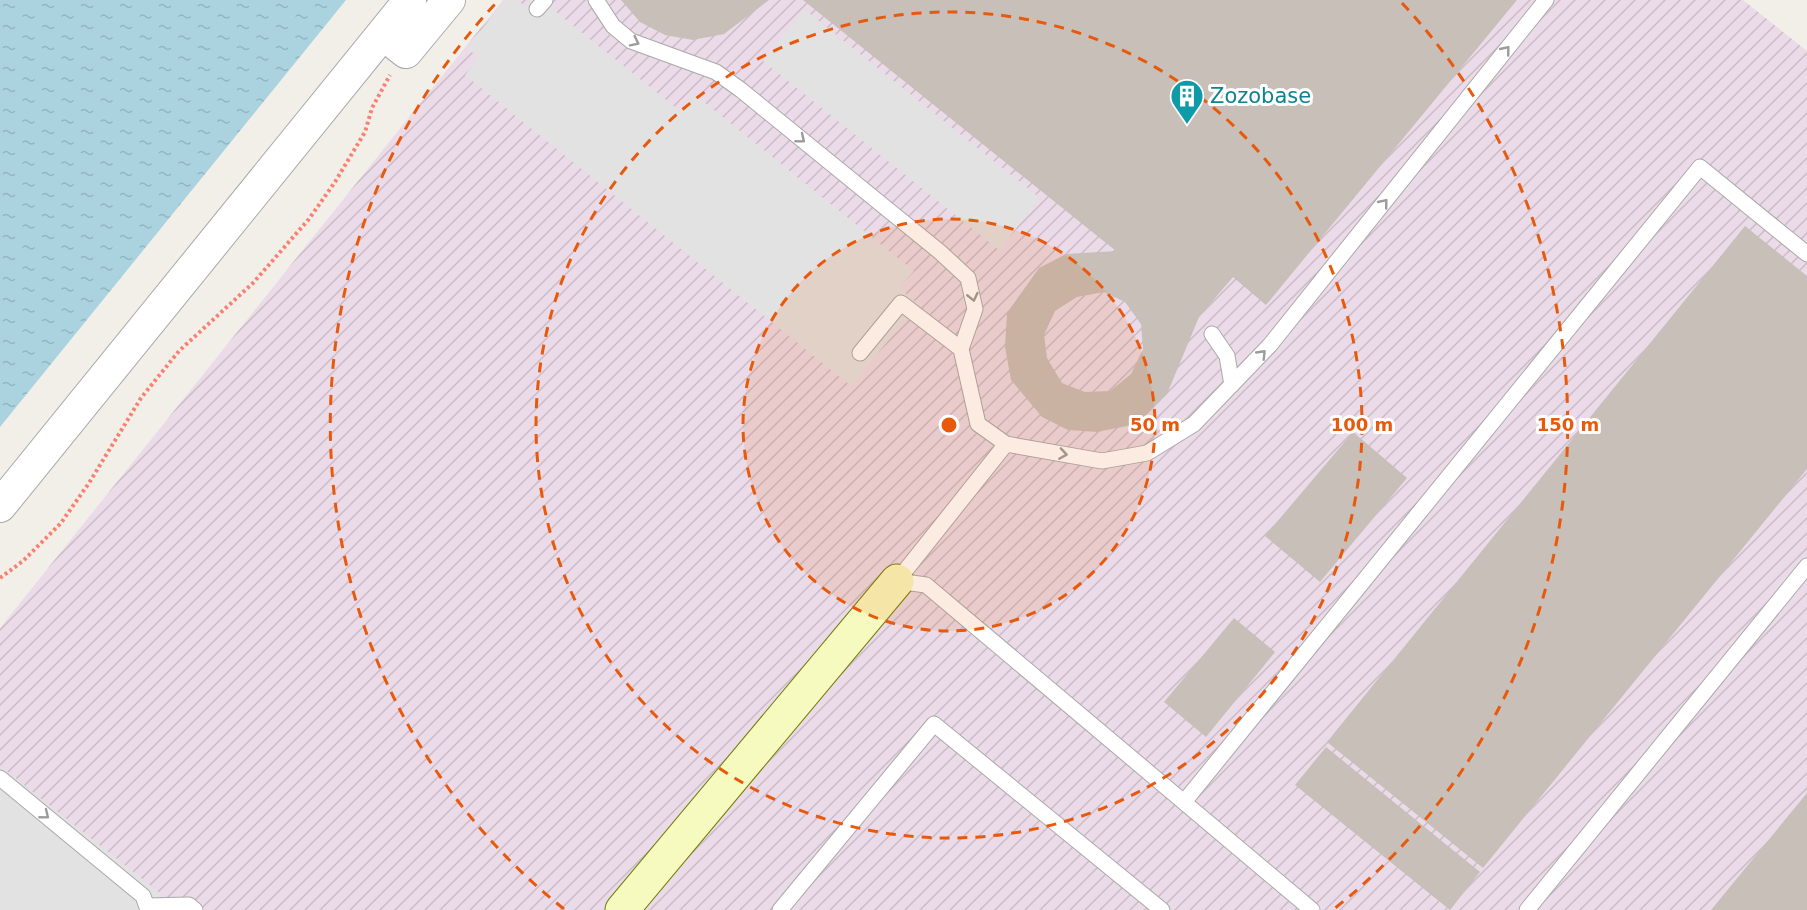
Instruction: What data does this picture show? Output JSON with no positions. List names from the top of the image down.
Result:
{
  "places": {
    "building": ["Zozobase"]
  },
  "rings": ["50 m", "100 m", "150 m"]
}
